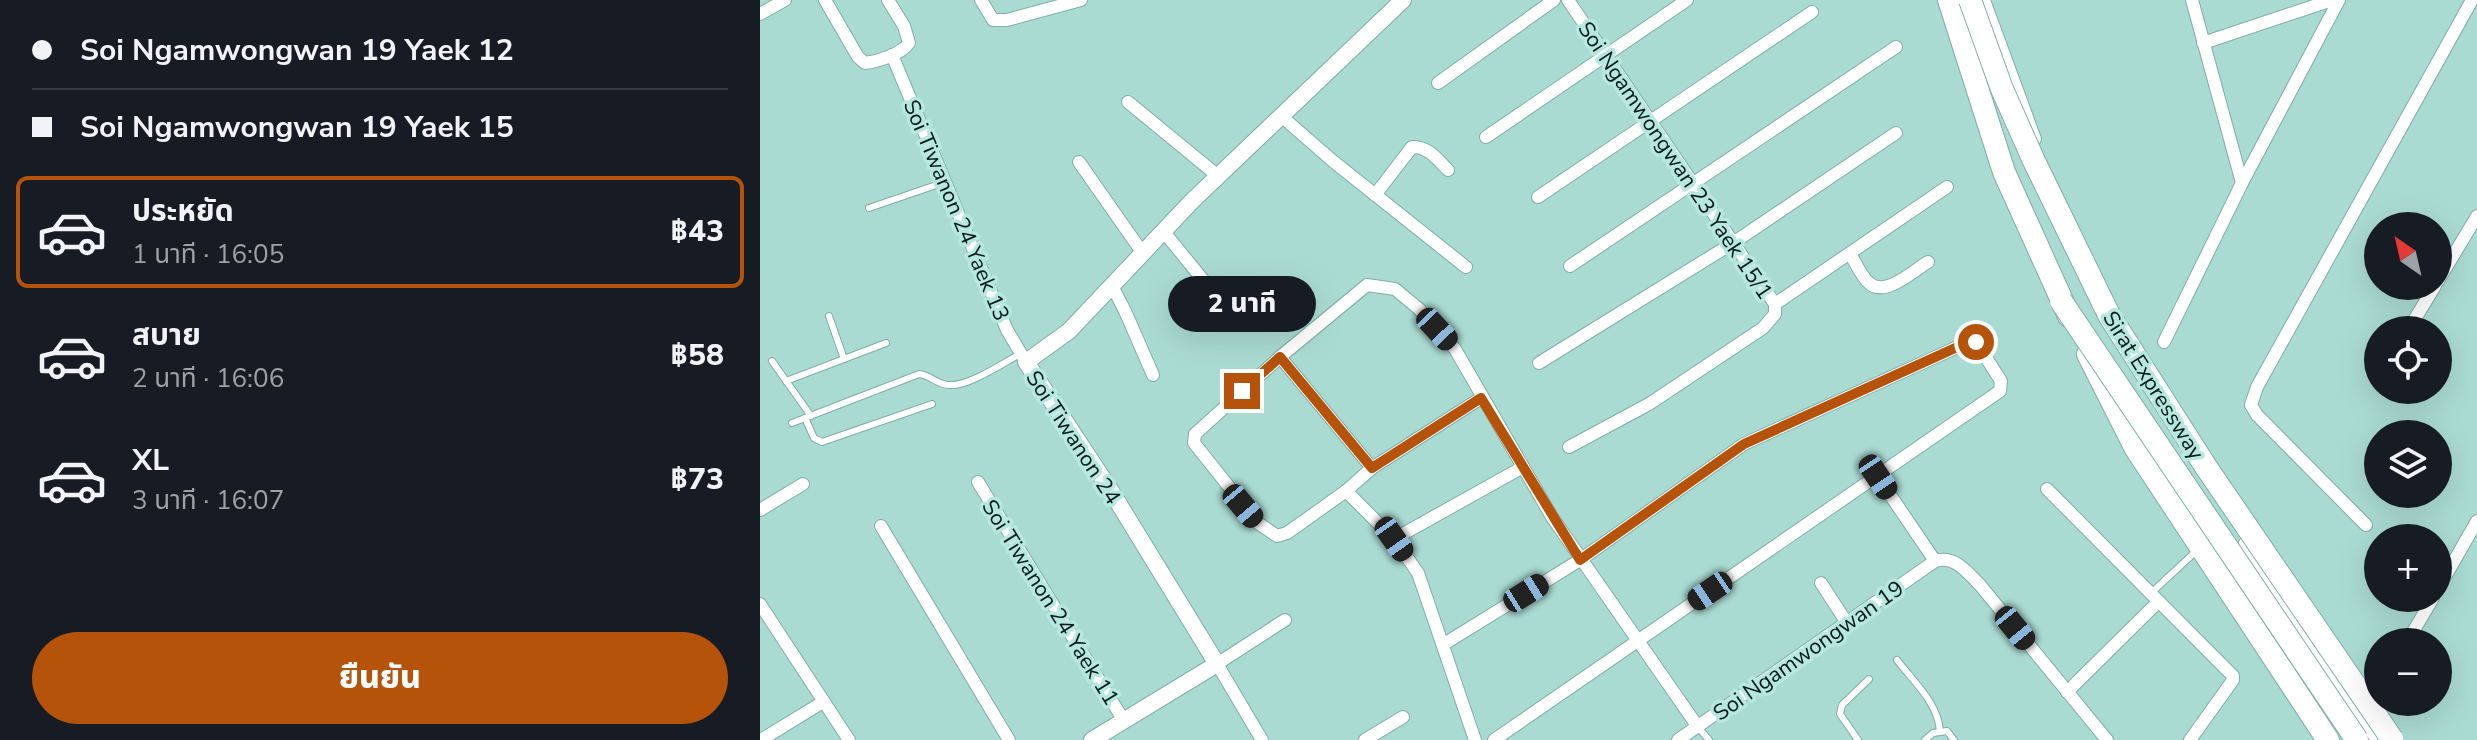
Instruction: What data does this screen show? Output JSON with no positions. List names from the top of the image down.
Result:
{
  "streets": {
    "highway": ["Sirat Expressway"],
    "street": [
      "Soi Ngamwongwan 23 Yaek 15/1",
      "Soi Tiwanon 24 Yaek 13",
      "Soi Tiwanon 24",
      "Soi Tiwanon 24 Yaek 11",
      "Soi Ngamwongwan 19"
    ]
  },
  "crossings": [
    ["Soi Tiwanon 24 Yaek 13", "Soi Tiwanon 24"]
  ],
  "north": "top left",
  "page": {
    "banner": ["Soi Ngamwongwan 19 Yaek 12", "Soi Ngamwongwan 19 Yaek 15"],
    "list": [
      {
        "name": "ประหยัด",
        "note": "1 นาที · 16:05",
        "value": "฿43"
      },
      {
        "name": "สบาย",
        "note": "2 นาที · 16:06",
        "value": "฿58"
      },
      {
        "name": "XL",
        "note": "3 นาที · 16:07",
        "value": "฿73"
      }
    ],
    "map_buttons": ["+", "−"],
    "bubble": "2 นาที",
    "buttons": "ยืนยัน"
  }
}
